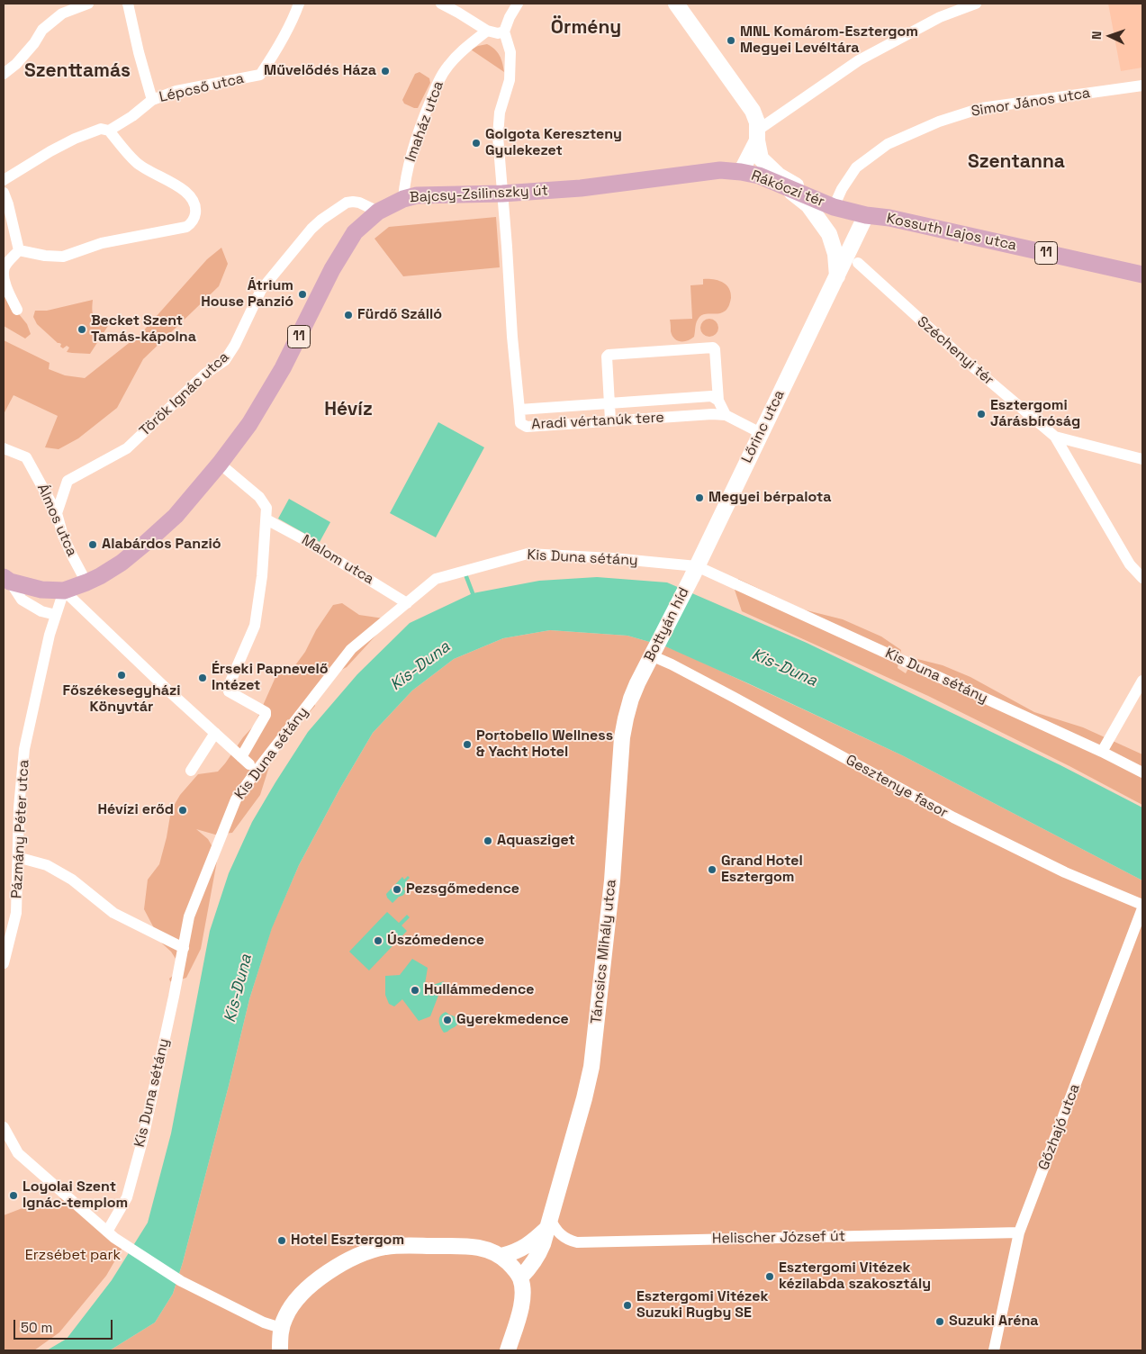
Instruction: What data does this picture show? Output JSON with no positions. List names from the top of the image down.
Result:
{
  "streets": {
    "main road": [
      "Rákóczi tér",
      "Bajcsy-Zsilinszky út",
      "Kossuth Lajos utca",
      "11"
    ],
    "street": [
      "Lépcső utca",
      "Simor János utca",
      "Imaház utca",
      "Széchenyi tér",
      "Török Ignác utca",
      "Aradi vértanúk tere",
      "Lőrinc utca",
      "Álmos utca",
      "Kis Duna sétány",
      "Malom utca",
      "Bottyán híd",
      "Gesztenye fasor",
      "Pázmány Péter utca",
      "Táncsics Mihály utca",
      "Gőzhajó utca",
      "Helischer József út"
    ]
  },
  "crossings": [
    ["Simor János utca", "Rákóczi tér"],
    ["Imaház utca", "Bajcsy-Zsilinszky út"],
    ["Rákóczi tér", "Bajcsy-Zsilinszky út"],
    ["Rákóczi tér", "Kossuth Lajos utca"],
    ["Rákóczi tér", "Lőrinc utca"],
    ["Bajcsy-Zsilinszky út", "11"],
    ["Bajcsy-Zsilinszky út", "Török Ignác utca"],
    ["Bajcsy-Zsilinszky út", "Álmos utca"],
    ["Bajcsy-Zsilinszky út", "Pázmány Péter utca"],
    ["Kossuth Lajos utca", "Lőrinc utca"],
    ["11", "Pázmány Péter utca"],
    ["Török Ignác utca", "Álmos utca"],
    ["Aradi vértanúk tere", "Lőrinc utca"],
    ["Lőrinc utca", "Kis Duna sétány"],
    ["Lőrinc utca", "Bottyán híd"],
    ["Kis Duna sétány", "Malom utca"],
    ["Kis Duna sétány", "Bottyán híd"],
    ["Bottyán híd", "Táncsics Mihály utca"],
    ["Táncsics Mihály utca", "Helischer József út"],
    ["Gőzhajó utca", "Helischer József út"]
  ],
  "districts": [
    "Örmény",
    "Szenttamás",
    "Szentanna",
    "Hévíz"
  ],
  "water": ["Kis-Duna"],
  "parks": ["Erzsébet park"],
  "places": [
    "MNL Komárom-Esztergom Megyei Levéltára",
    "Művelődés Háza",
    "Golgota Kereszteny Gyulekezet",
    "Átrium House Panzió",
    "Fürdő Szálló",
    "Becket Szent Tamás-kápolna",
    "Esztergomi Járásbíróság",
    "Megyei bérpalota",
    "Alabárdos Panzió",
    "Főszékesegyházi Könyvtár",
    "Érseki Papnevelő Intézet",
    "Portobello Wellness & Yacht Hotel",
    "Hévízi erőd",
    "Aquasziget",
    "Grand Hotel Esztergom",
    "Pezsgőmedence",
    "Úszómedence",
    "Hullámmedence",
    "Gyerekmedence",
    "Loyolai Szent Ignác-templom",
    "Hotel Esztergom",
    "Esztergomi Vitézek kézilabda szakosztály",
    "Esztergomi Vitézek Suzuki Rugby SE",
    "Suzuki Aréna"
  ],
  "scale_bar": "50 m",
  "north": "left"
}
